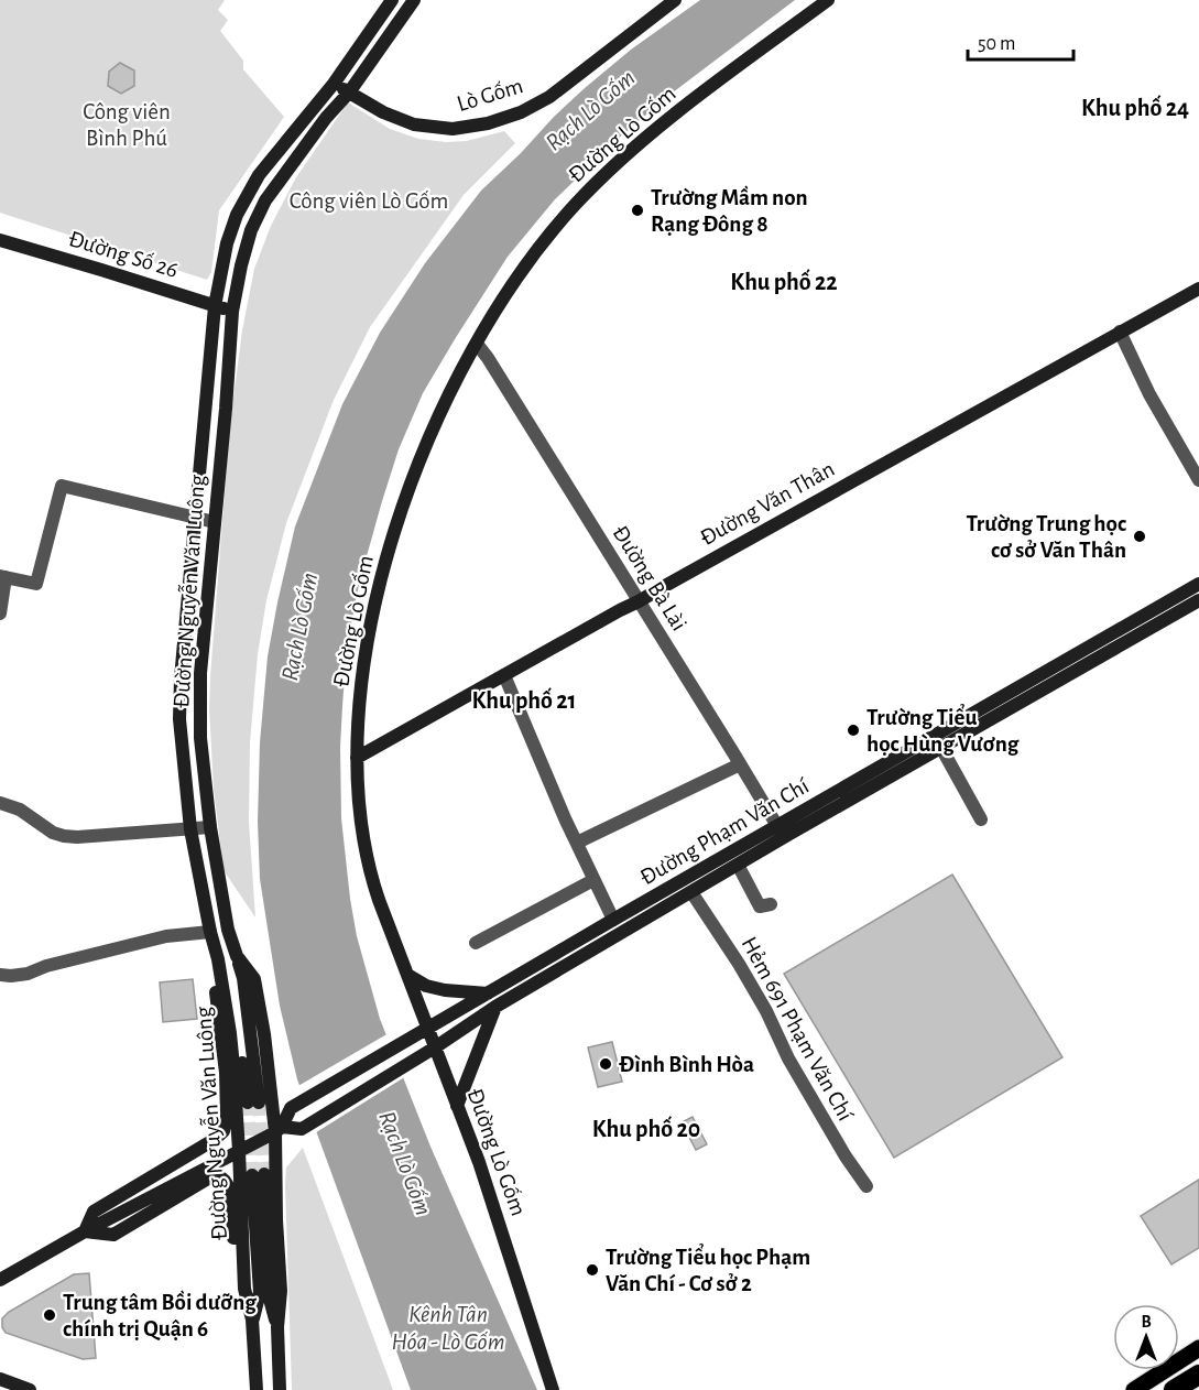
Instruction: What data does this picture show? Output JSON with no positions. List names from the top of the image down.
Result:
{
  "streets": {
    "main road": [
      "Lò Gốm",
      "Đường Lò Gốm",
      "Đường Số 26",
      "Đường Văn Thân",
      "Đường Nguyễn Văn Luông",
      "Đường Phạm Văn Chí"
    ],
    "street": ["Đường Bà Lài", "Hẻm 691 Phạm Văn Chí"]
  },
  "crossings": [
    ["Lò Gốm", "Đường Nguyễn Văn Luông"],
    ["Đường Lò Gốm", "Đường Văn Thân"],
    ["Đường Lò Gốm", "Đường Bà Lài"],
    ["Đường Lò Gốm", "Đường Phạm Văn Chí"],
    ["Đường Số 26", "Đường Nguyễn Văn Luông"],
    ["Đường Văn Thân", "Đường Bà Lài"],
    ["Đường Bà Lài", "Đường Phạm Văn Chí"],
    ["Đường Nguyễn Văn Luông", "Đường Phạm Văn Chí"],
    ["Đường Phạm Văn Chí", "Hẻm 691 Phạm Văn Chí"]
  ],
  "districts": [
    "Khu phố 24",
    "Khu phố 22",
    "Khu phố 21",
    "Khu phố 20"
  ],
  "water": ["Rạch Lò Gốm", "Kênh Tân Hóa - Lò Gốm"],
  "parks": ["Công viên Bình Phú", "Công viên Lò Gốm"],
  "places": [
    "Trường Mầm non Rạng Đông 8",
    "Trường Trung học cơ sở Văn Thân",
    "Trường Tiểu học Hùng Vương",
    "Đình Bình Hòa",
    "Trường Tiểu học Phạm Văn Chí - Cơ sở 2",
    "Trung tâm Bồi dưỡng chính trị Quận 6"
  ],
  "scale_bar": "50 m",
  "north": "top"
}
